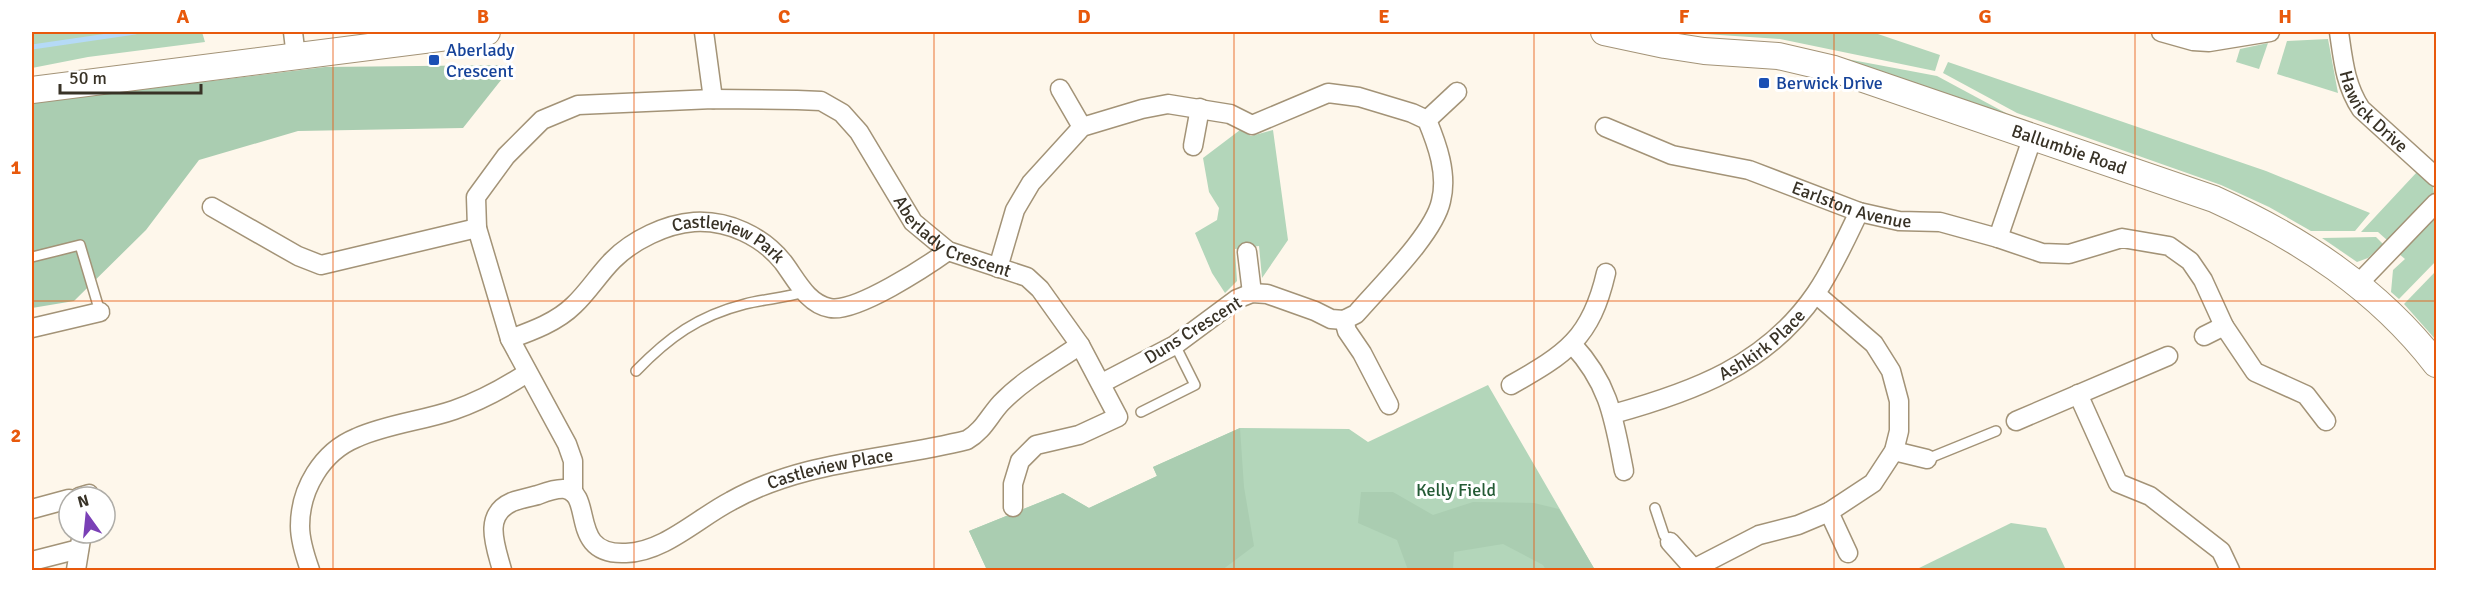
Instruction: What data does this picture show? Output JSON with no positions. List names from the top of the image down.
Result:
{
  "streets": {
    "street": [
      "Hawick Drive",
      "Ballumbie Road",
      "Earlston Avenue",
      "Aberlady Crescent",
      "Castleview Park",
      "Duns Crescent",
      "Ashkirk Place",
      "Castleview Place"
    ]
  },
  "crossings": [
    ["Earlston Avenue", "Ashkirk Place"],
    ["Aberlady Crescent", "Castleview Park"],
    ["Aberlady Crescent", "Duns Crescent"],
    ["Aberlady Crescent", "Castleview Place"]
  ],
  "parks": ["Kelly Field"],
  "places": {
    "transit": ["Aberlady Crescent", "Berwick Drive"]
  },
  "scale_bar": "50 m",
  "north": "top",
  "grid": {
    "columns": [
      "A",
      "B",
      "C",
      "D",
      "E",
      "F",
      "G",
      "H"
    ],
    "rows": ["1", "2"]
  }
}
